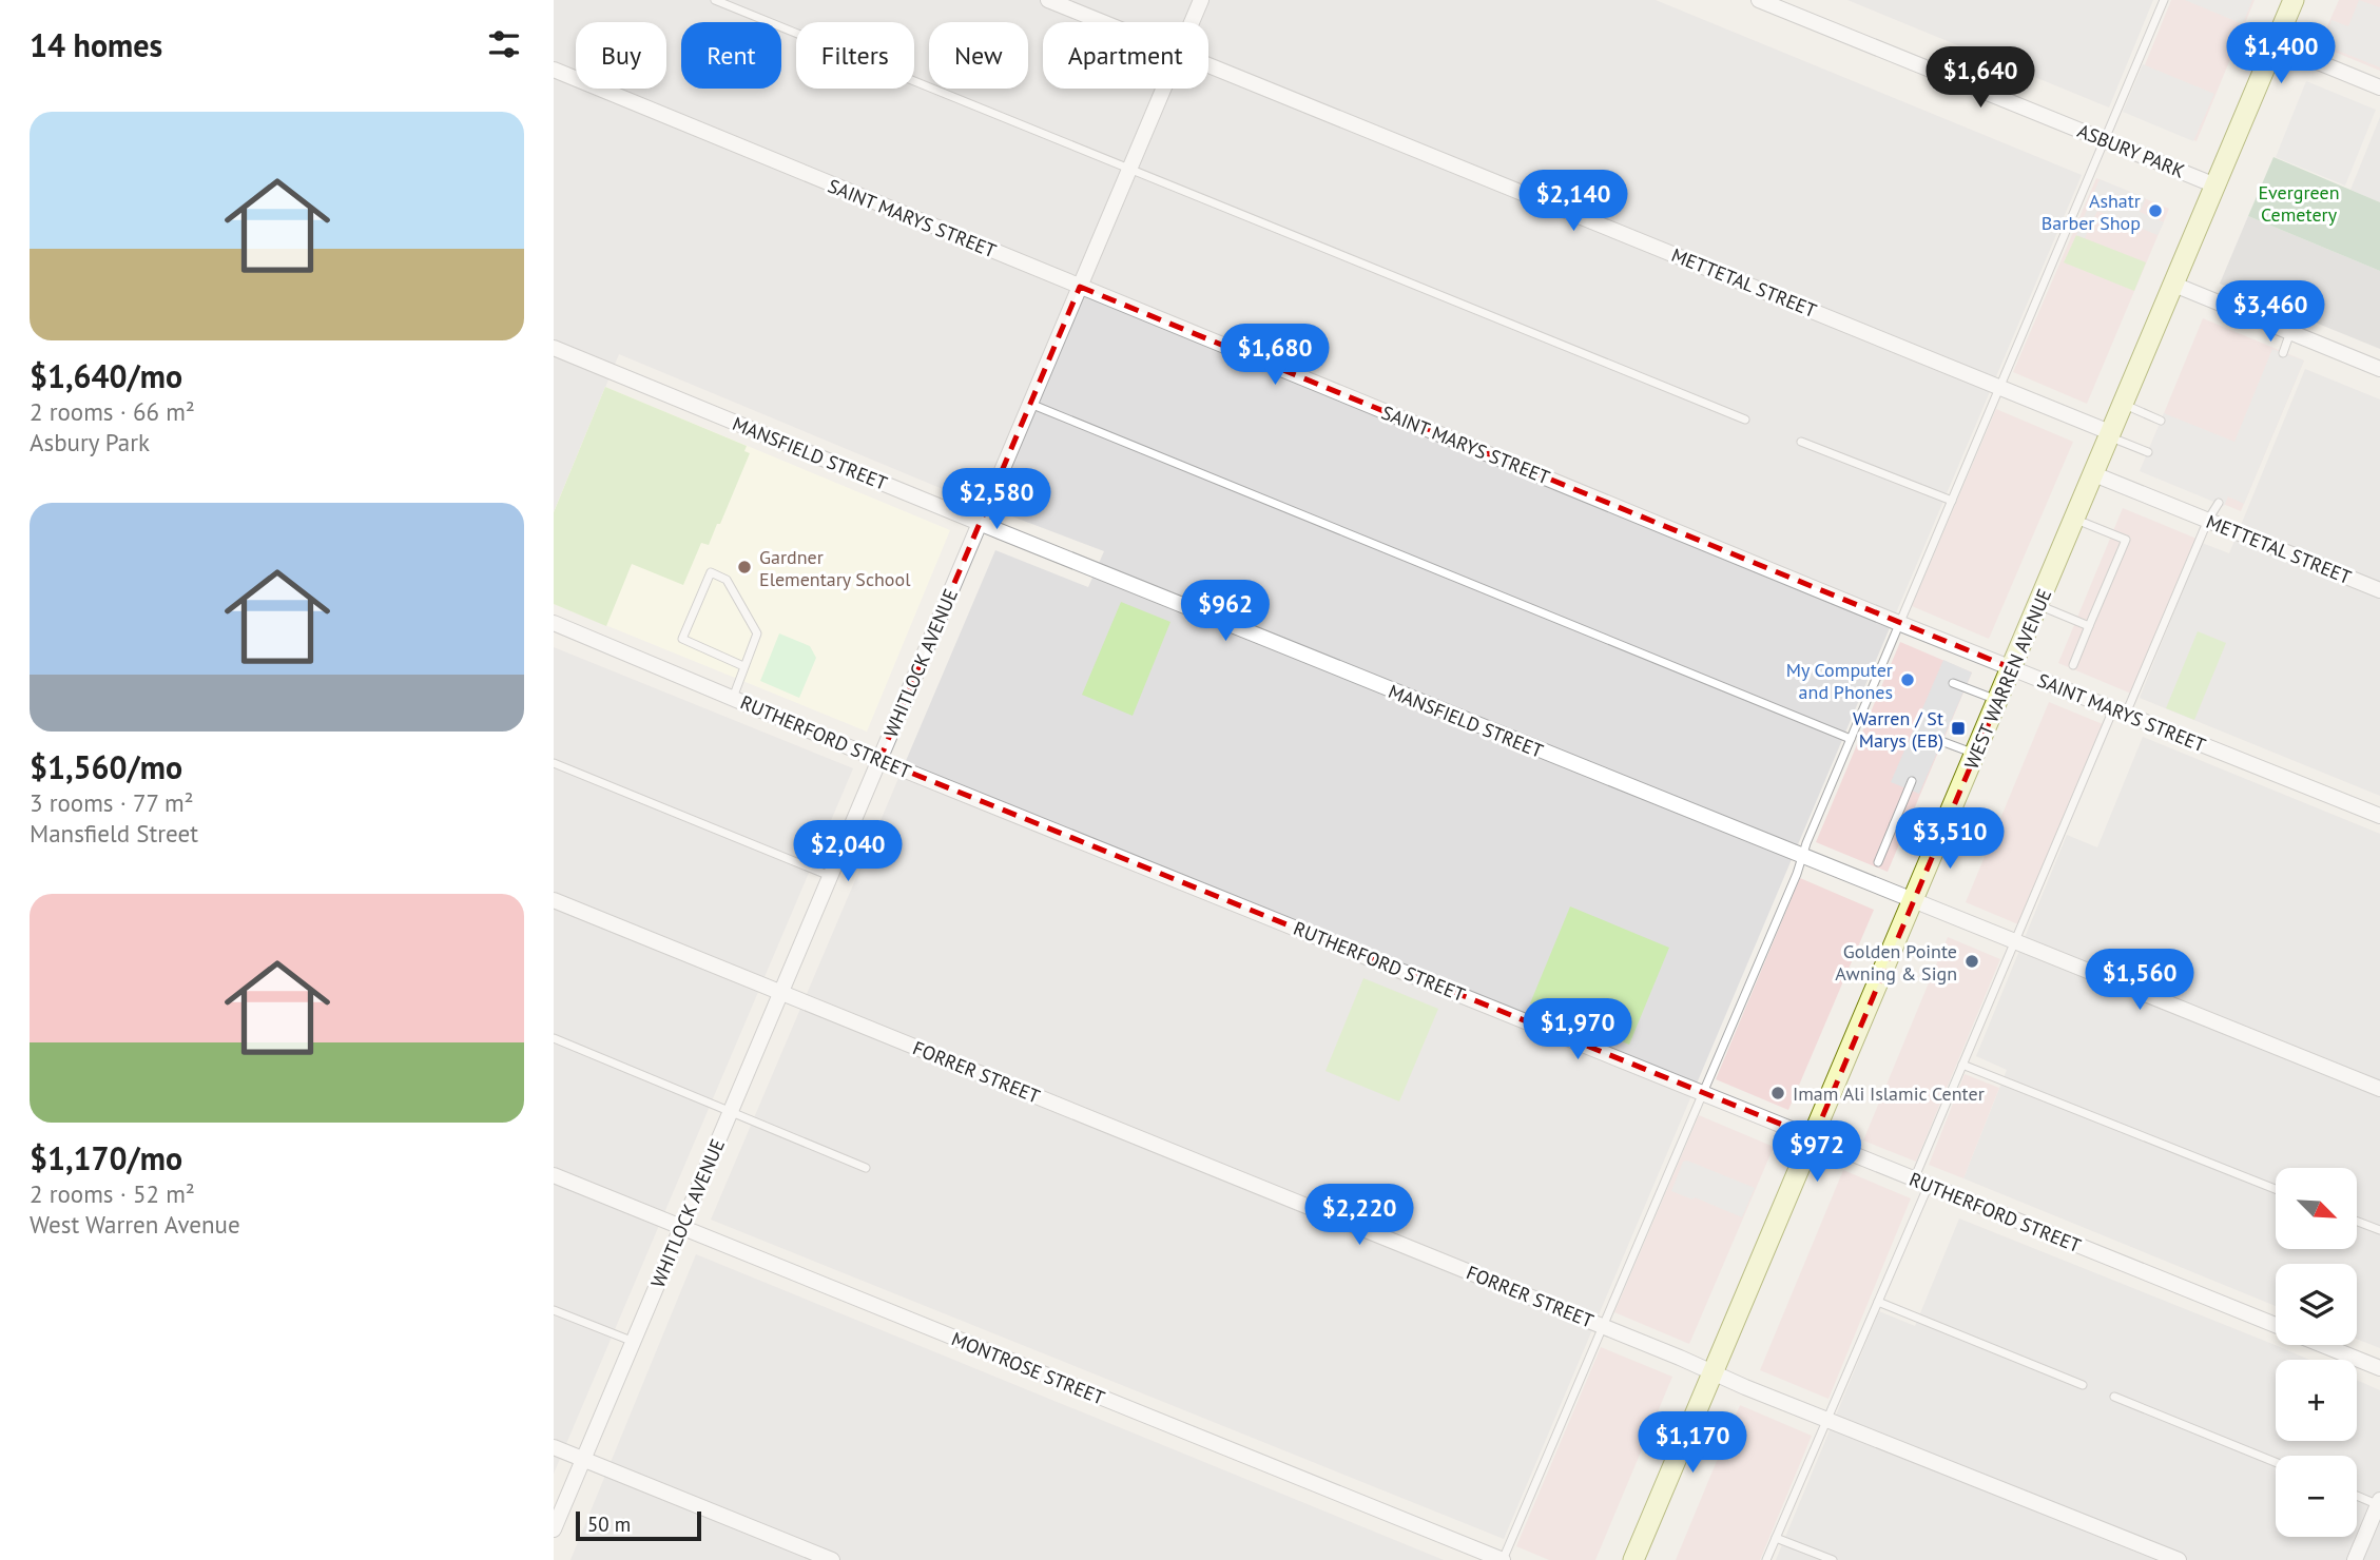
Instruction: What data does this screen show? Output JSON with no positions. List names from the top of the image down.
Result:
{
  "streets": {
    "main road": ["WEST WARREN AVENUE"],
    "street": [
      "ASBURY PARK",
      "SAINT MARYS STREET",
      "METTETAL STREET",
      "MANSFIELD STREET",
      "WHITLOCK AVENUE",
      "RUTHERFORD STREET",
      "FORRER STREET",
      "MONTROSE STREET"
    ]
  },
  "crossings": [
    ["ASBURY PARK", "WEST WARREN AVENUE"],
    ["SAINT MARYS STREET", "WHITLOCK AVENUE"],
    ["SAINT MARYS STREET", "WEST WARREN AVENUE"],
    ["METTETAL STREET", "WEST WARREN AVENUE"],
    ["MANSFIELD STREET", "WHITLOCK AVENUE"],
    ["MANSFIELD STREET", "WEST WARREN AVENUE"],
    ["WHITLOCK AVENUE", "RUTHERFORD STREET"],
    ["WHITLOCK AVENUE", "FORRER STREET"],
    ["WHITLOCK AVENUE", "MONTROSE STREET"],
    ["WEST WARREN AVENUE", "RUTHERFORD STREET"],
    ["WEST WARREN AVENUE", "FORRER STREET"]
  ],
  "parks": ["Evergreen Cemetery"],
  "places": {
    "other": [
      "Ashatr Barber Shop",
      "Gardner Elementary School",
      "My Computer and Phones",
      "Golden Pointe Awning & Sign",
      "Imam Ali Islamic Center"
    ],
    "transit": ["Warren / St Marys (EB)"]
  },
  "scale_bar": "50 m",
  "north": "bottom right",
  "page": {
    "heading": "14 homes",
    "price": [
      "$1,400",
      "$1,640",
      "$2,140",
      "$3,460",
      "$1,680",
      "$2,580",
      "$962",
      "$3,510",
      "$2,040",
      "$1,560",
      "$1,970",
      "$972",
      "$2,220",
      "$1,170"
    ],
    "chip": [
      "Buy",
      "Rent",
      "Filters",
      "New",
      "Apartment"
    ],
    "list": [
      {
        "name": "$1,640/mo",
        "note": "2 rooms · 66 m² · Asbury Park"
      },
      {
        "name": "$1,560/mo",
        "note": "3 rooms · 77 m² · Mansfield Street"
      },
      {
        "name": "$1,170/mo",
        "note": "2 rooms · 52 m² · West Warren Avenue"
      }
    ],
    "map_buttons": ["+", "−"],
    "scale": "50 m"
  }
}
